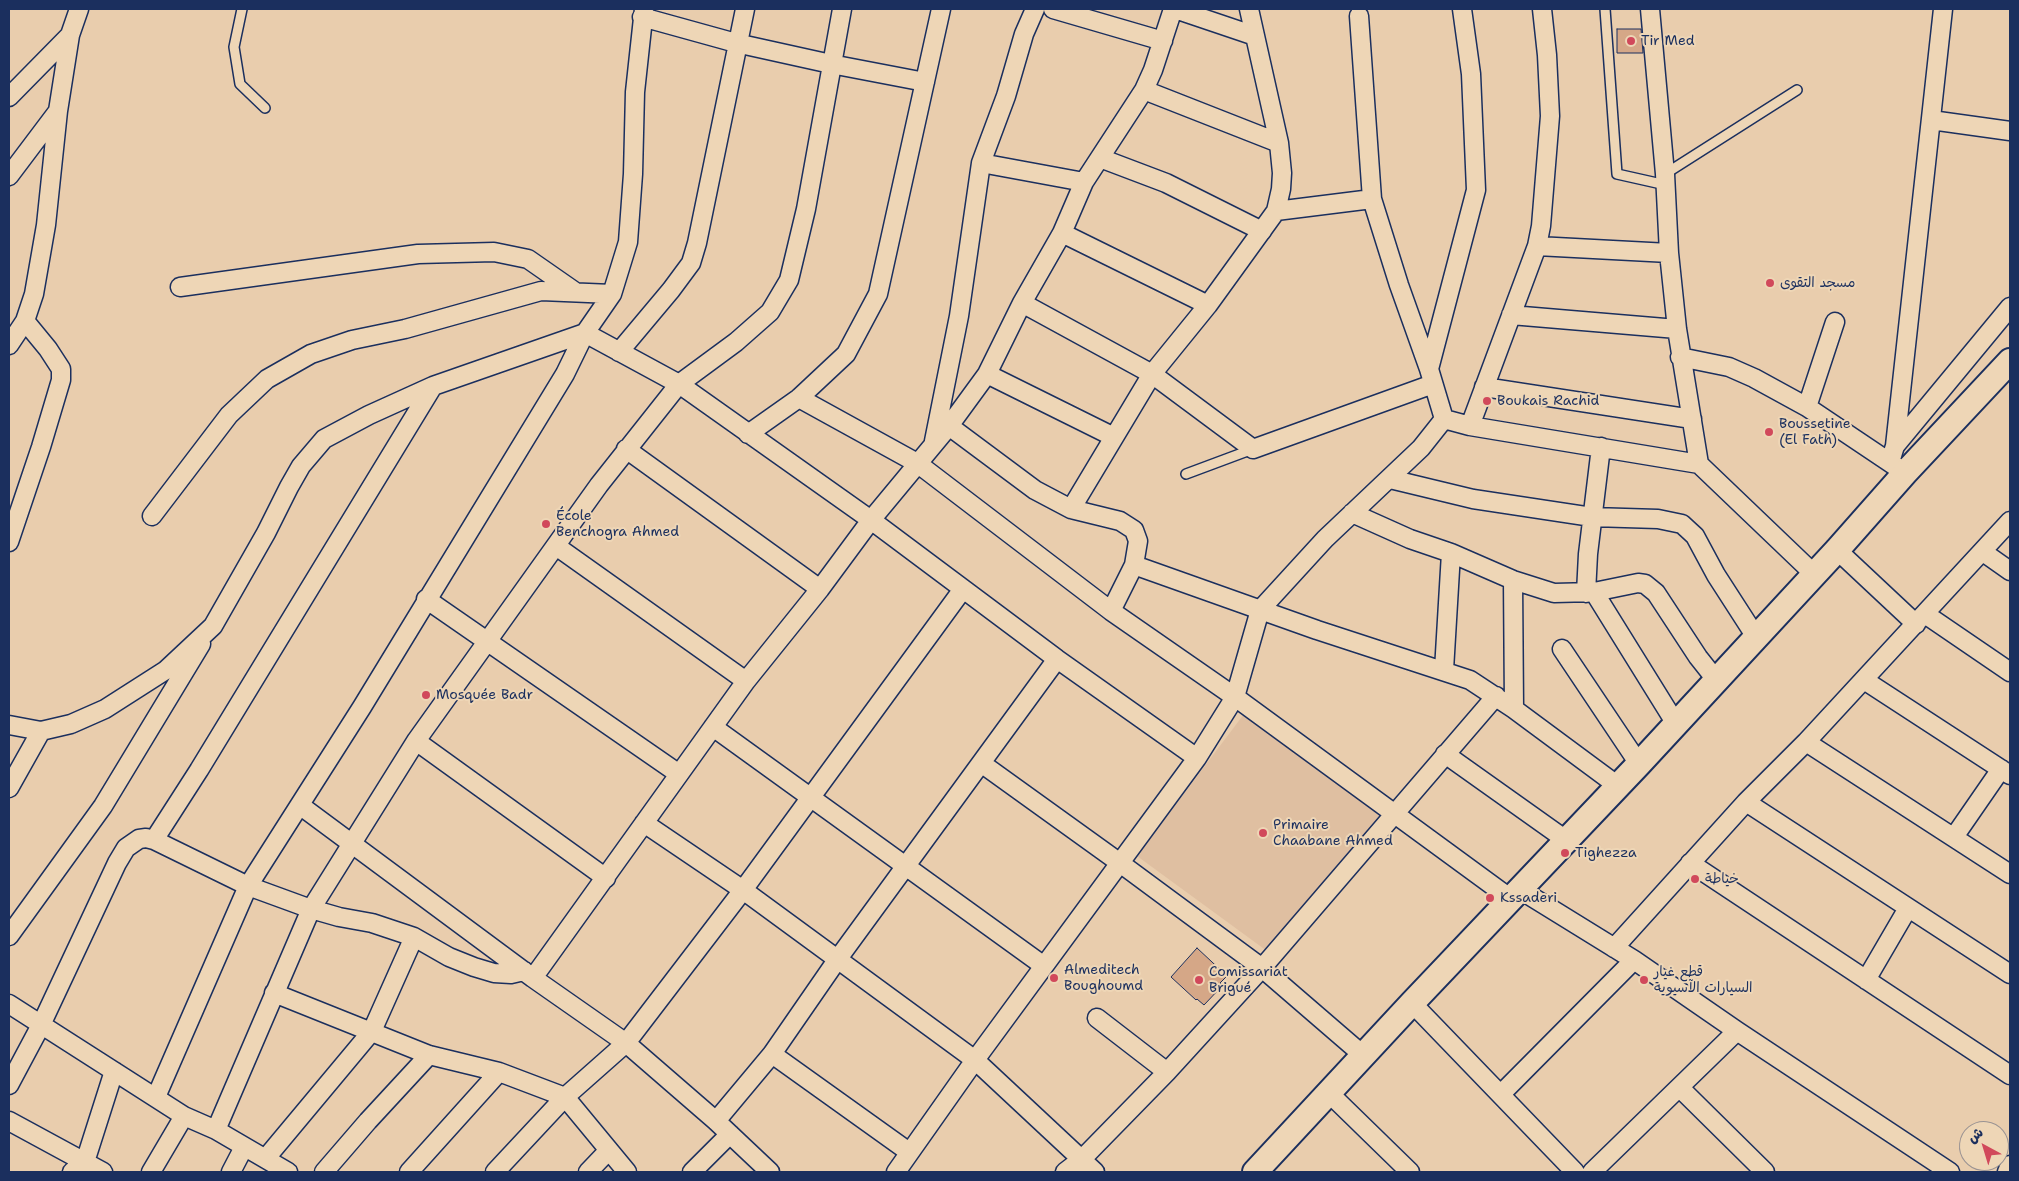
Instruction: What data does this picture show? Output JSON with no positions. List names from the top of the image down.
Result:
{
  "places": [
    "Tir Med",
    "مسجد التقوى",
    "Boukais Rachid",
    "Boussetine (El Fath)",
    "École Benchogra Ahmed",
    "Mosquée Badr",
    "Primaire Chaabane Ahmed",
    "Tighezza",
    "خياطة",
    "Kssaderi",
    "Almeditech Boughoumd",
    "Comissariat Brigué",
    "قطع غيار السيارات الآسيوية"
  ],
  "north": "top left"
}
